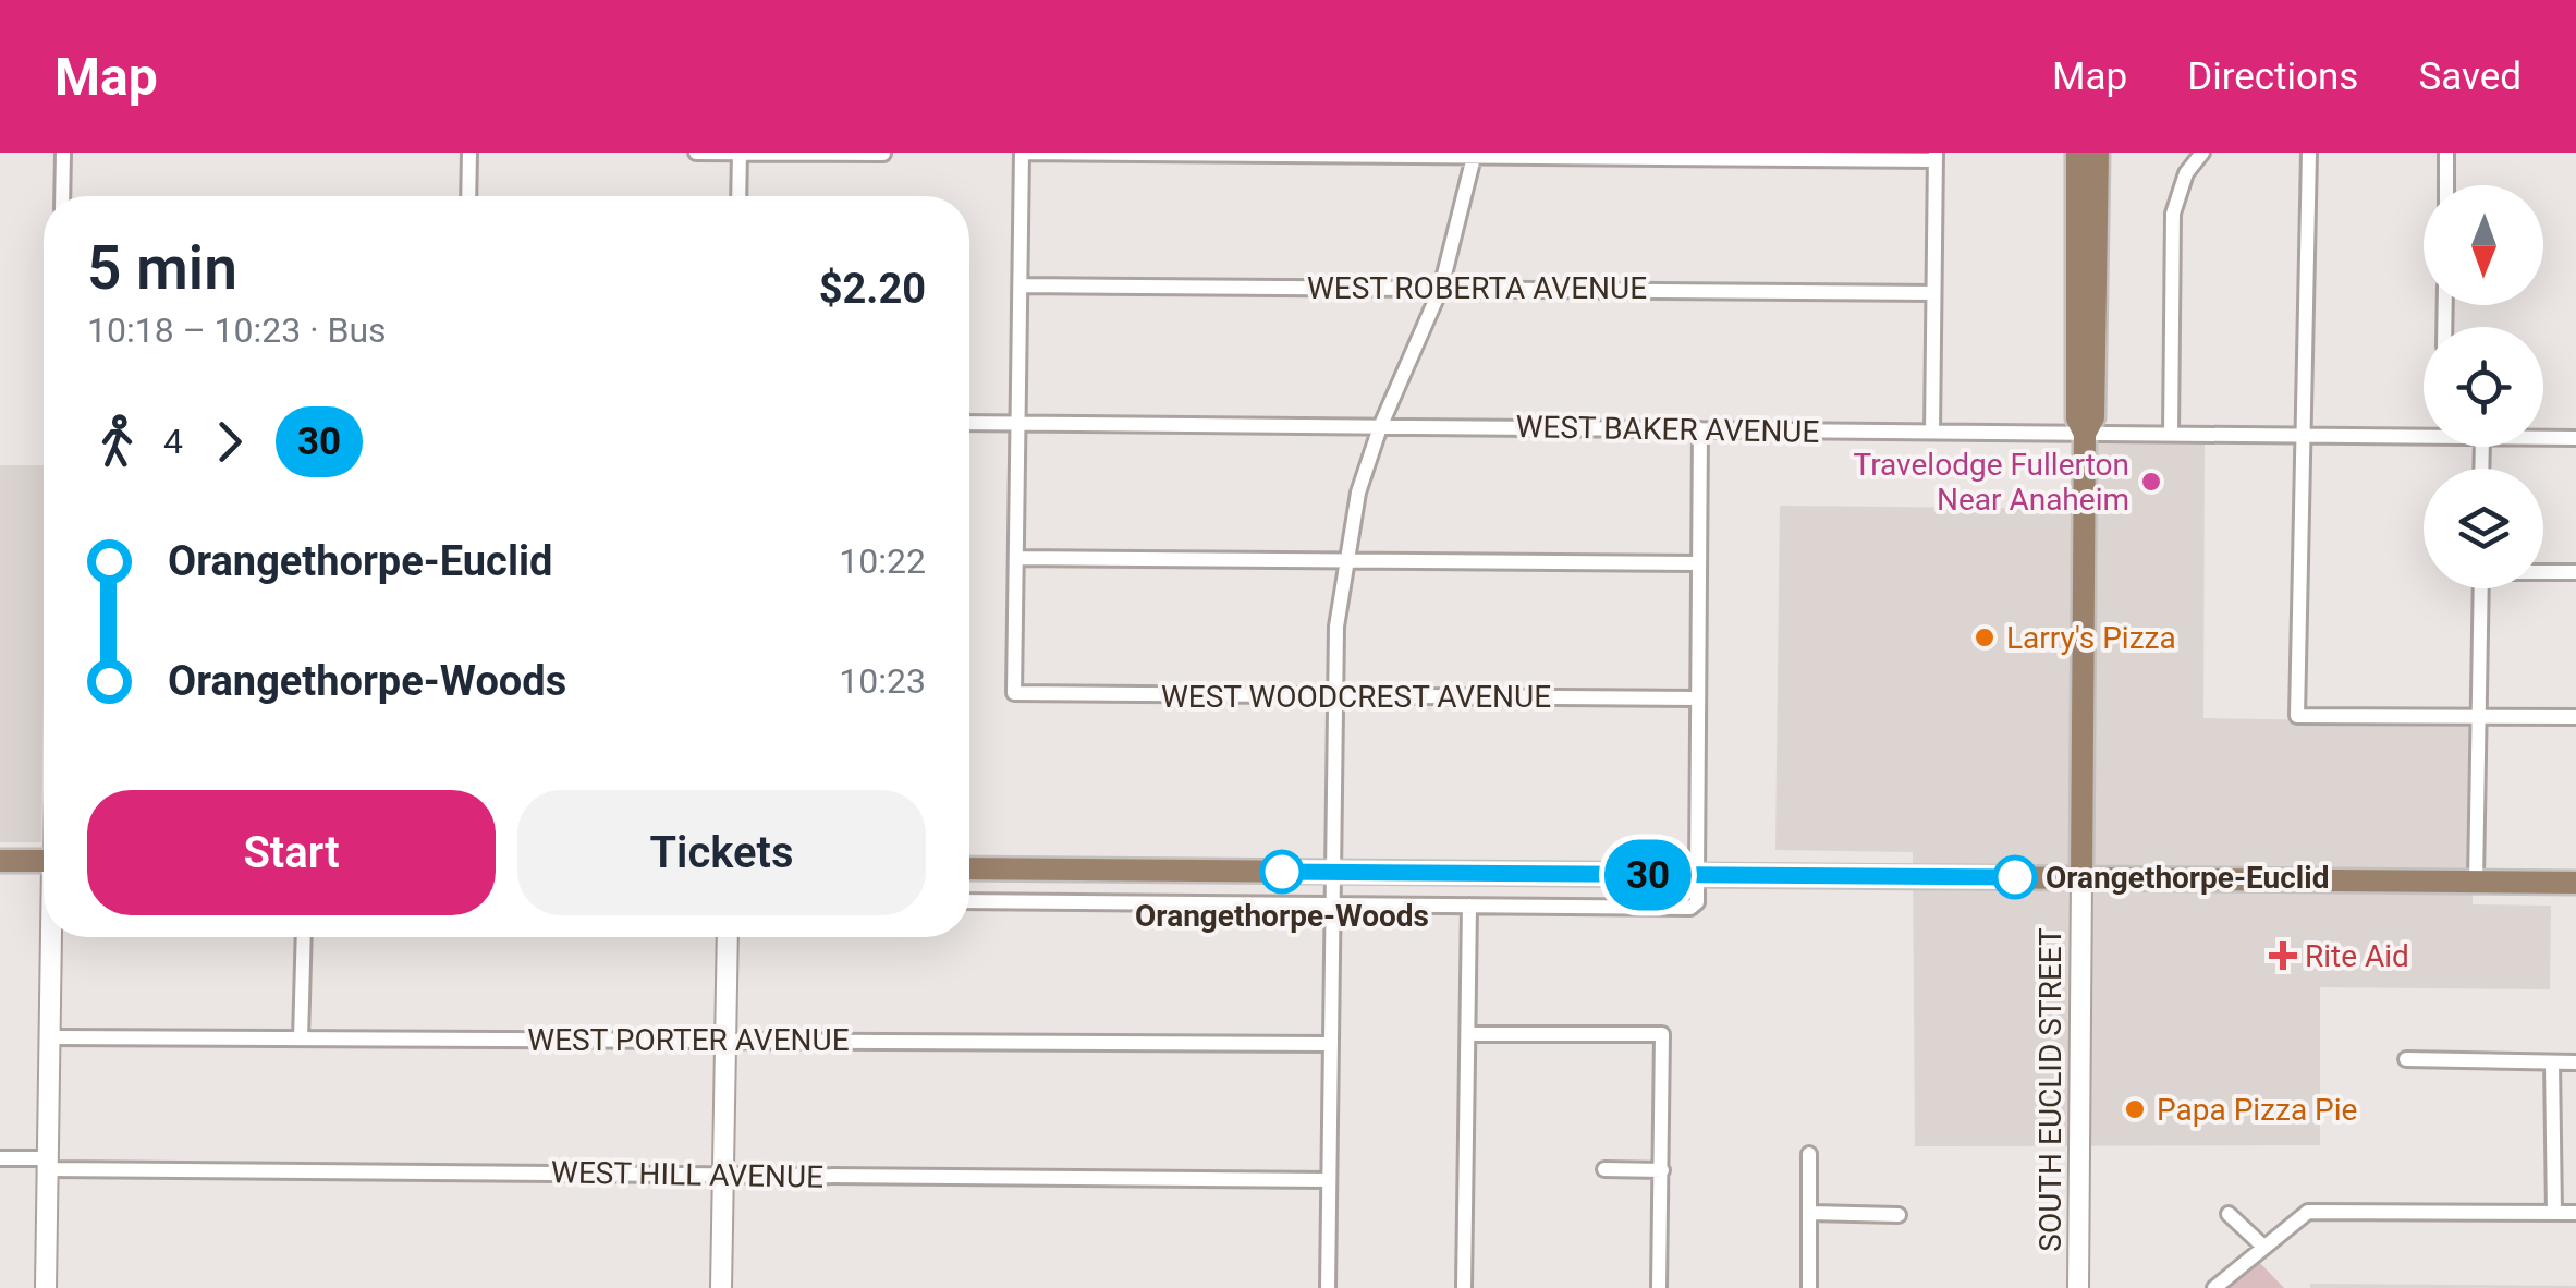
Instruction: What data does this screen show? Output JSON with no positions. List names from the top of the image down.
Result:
{
  "streets": {
    "main road": ["SOUTH EUCLID STREET"],
    "street": [
      "WEST ROBERTA AVENUE",
      "WEST BAKER AVENUE",
      "WEST WOODCREST AVENUE",
      "WEST PORTER AVENUE",
      "WEST HILL AVENUE"
    ]
  },
  "crossings": [
    ["WEST BAKER AVENUE", "SOUTH EUCLID STREET"]
  ],
  "places": {
    "other": [
      "Travelodge Fullerton Near Anaheim",
      "Larry's Pizza",
      "Orangethorpe-Woods",
      "Orangethorpe-Euclid",
      "Papa Pizza Pie"
    ],
    "health": ["Rite Aid"]
  },
  "lines": ["bus line 30"],
  "north": "bottom",
  "page": {
    "header": "Map",
    "nav": ["Map", "Directions", "Saved"],
    "on_map": "30",
    "heading": ["5 min", "10:18 – 10:23 · Bus", "$2.20"],
    "legs": ["4", "30"],
    "list": [
      {
        "name": "Orangethorpe-Euclid",
        "value": "10:22"
      },
      {
        "name": "Orangethorpe-Woods",
        "value": "10:23"
      }
    ],
    "buttons": ["Start", "Tickets"]
  }
}
